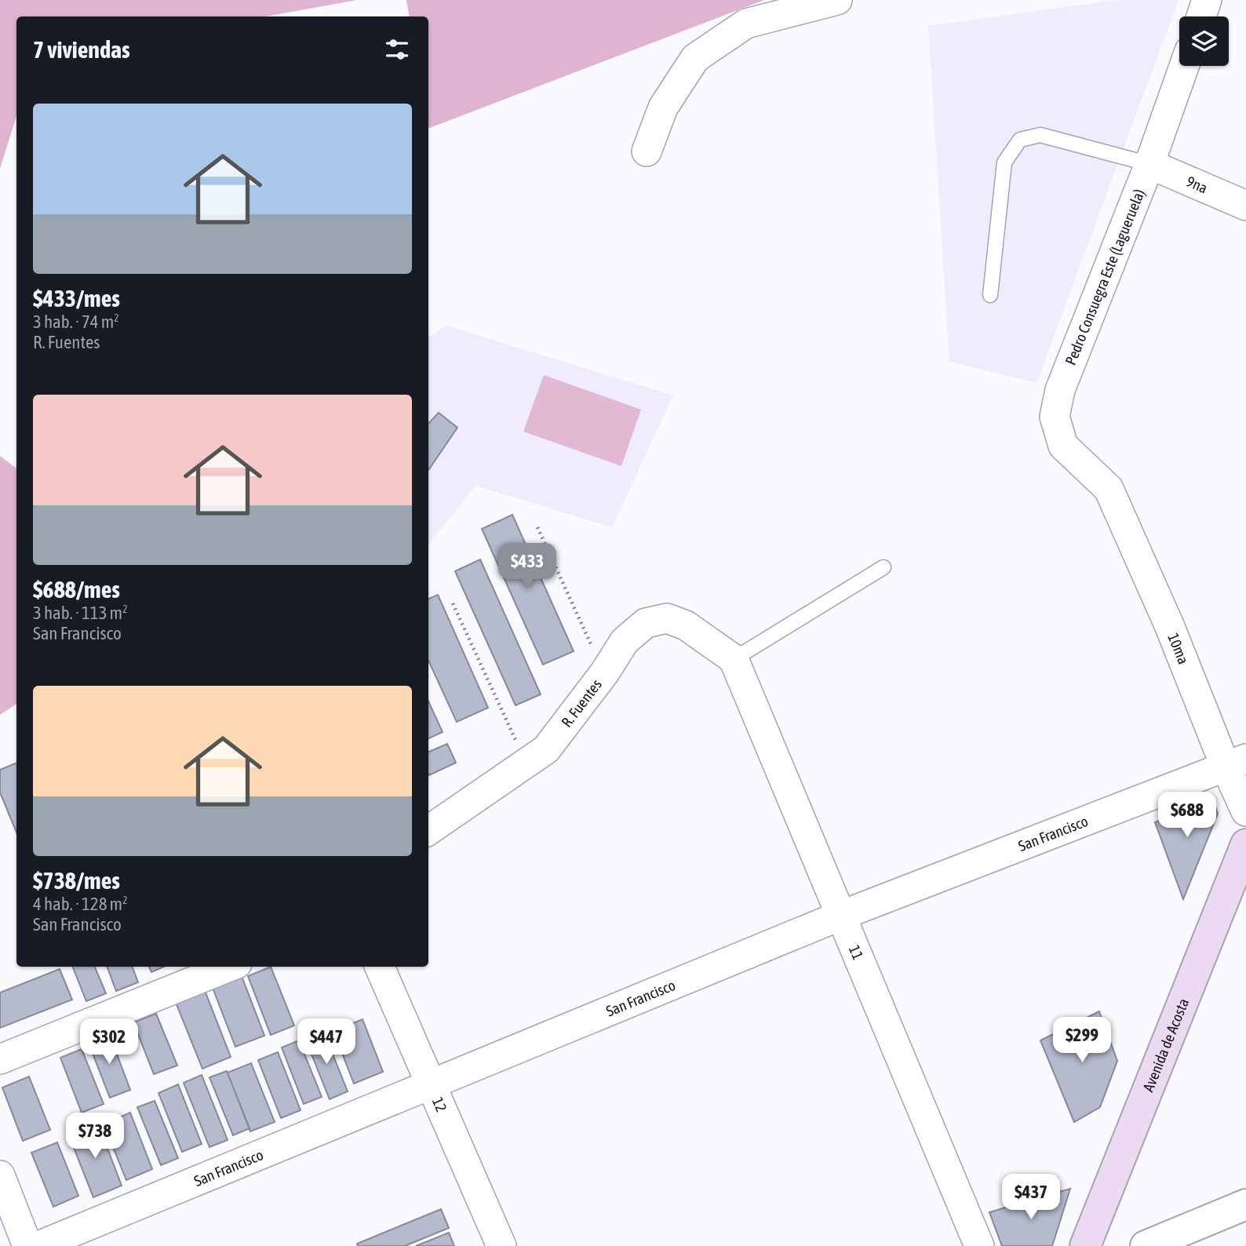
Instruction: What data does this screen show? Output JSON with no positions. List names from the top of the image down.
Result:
{
  "streets": {
    "main road": ["Avenida de Acosta"],
    "street": [
      "9na",
      "Pedro Consuegra Este (Lagueruela)",
      "10ma",
      "R. Fuentes",
      "San Francisco",
      "11",
      "12"
    ]
  },
  "crossings": [
    ["9na", "Pedro Consuegra Este (Lagueruela)"],
    ["Pedro Consuegra Este (Lagueruela)", "10ma"],
    ["10ma", "San Francisco"],
    ["R. Fuentes", "11"],
    ["San Francisco", "11"],
    ["San Francisco", "12"]
  ],
  "page": {
    "heading": "7 viviendas",
    "list": [
      {
        "name": "$433/mes",
        "note": "3 hab. · 74 m² · R. Fuentes"
      },
      {
        "name": "$688/mes",
        "note": "3 hab. · 113 m² · San Francisco"
      },
      {
        "name": "$738/mes",
        "note": "4 hab. · 128 m² · San Francisco"
      }
    ],
    "price": [
      "$433",
      "$688",
      "$299",
      "$302",
      "$447",
      "$738",
      "$437"
    ]
  }
}
